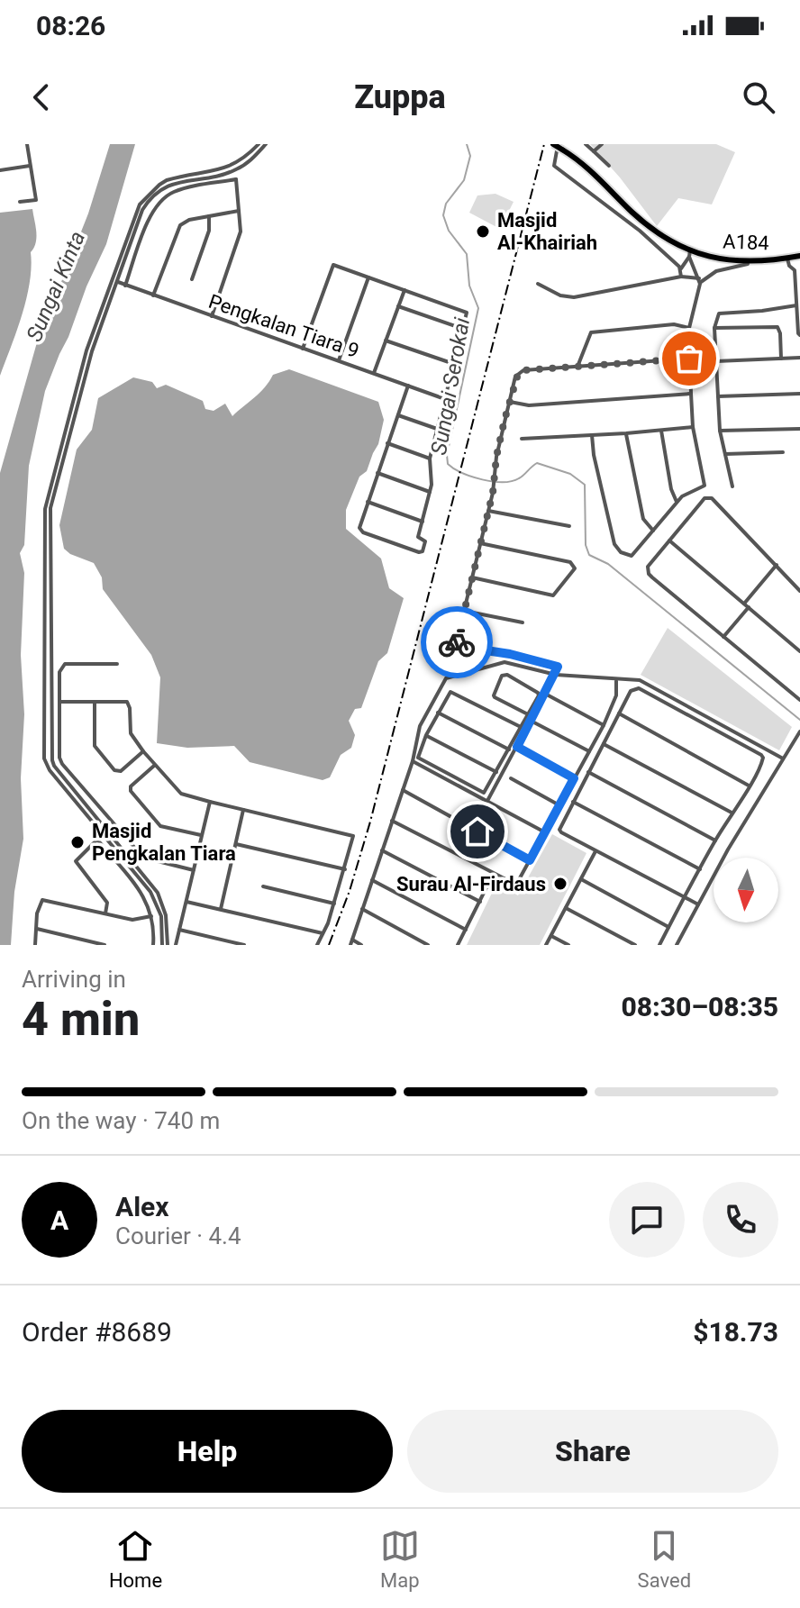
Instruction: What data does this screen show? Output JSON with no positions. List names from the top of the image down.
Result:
{
  "streets": {
    "main road": ["A184"],
    "street": ["Pengkalan Tiara 9"]
  },
  "water": ["Sungai Kinta", "Sungai Serokai"],
  "places": ["Masjid Al-Khairiah", "Masjid Pengkalan Tiara", "Surau Al-Firdaus"],
  "north": "bottom",
  "page": {
    "status": "08:26",
    "header": "Zuppa",
    "heading": ["4 min", "Arriving in", "08:30–08:35"],
    "panel": [
      "Alex",
      "Courier · 4.4",
      "Order #8689",
      "$18.73"
    ],
    "bar": "On the way · 740 m",
    "round": "A",
    "buttons": ["Help", "Share"],
    "tabs": ["Home", "Map", "Saved"]
  }
}
